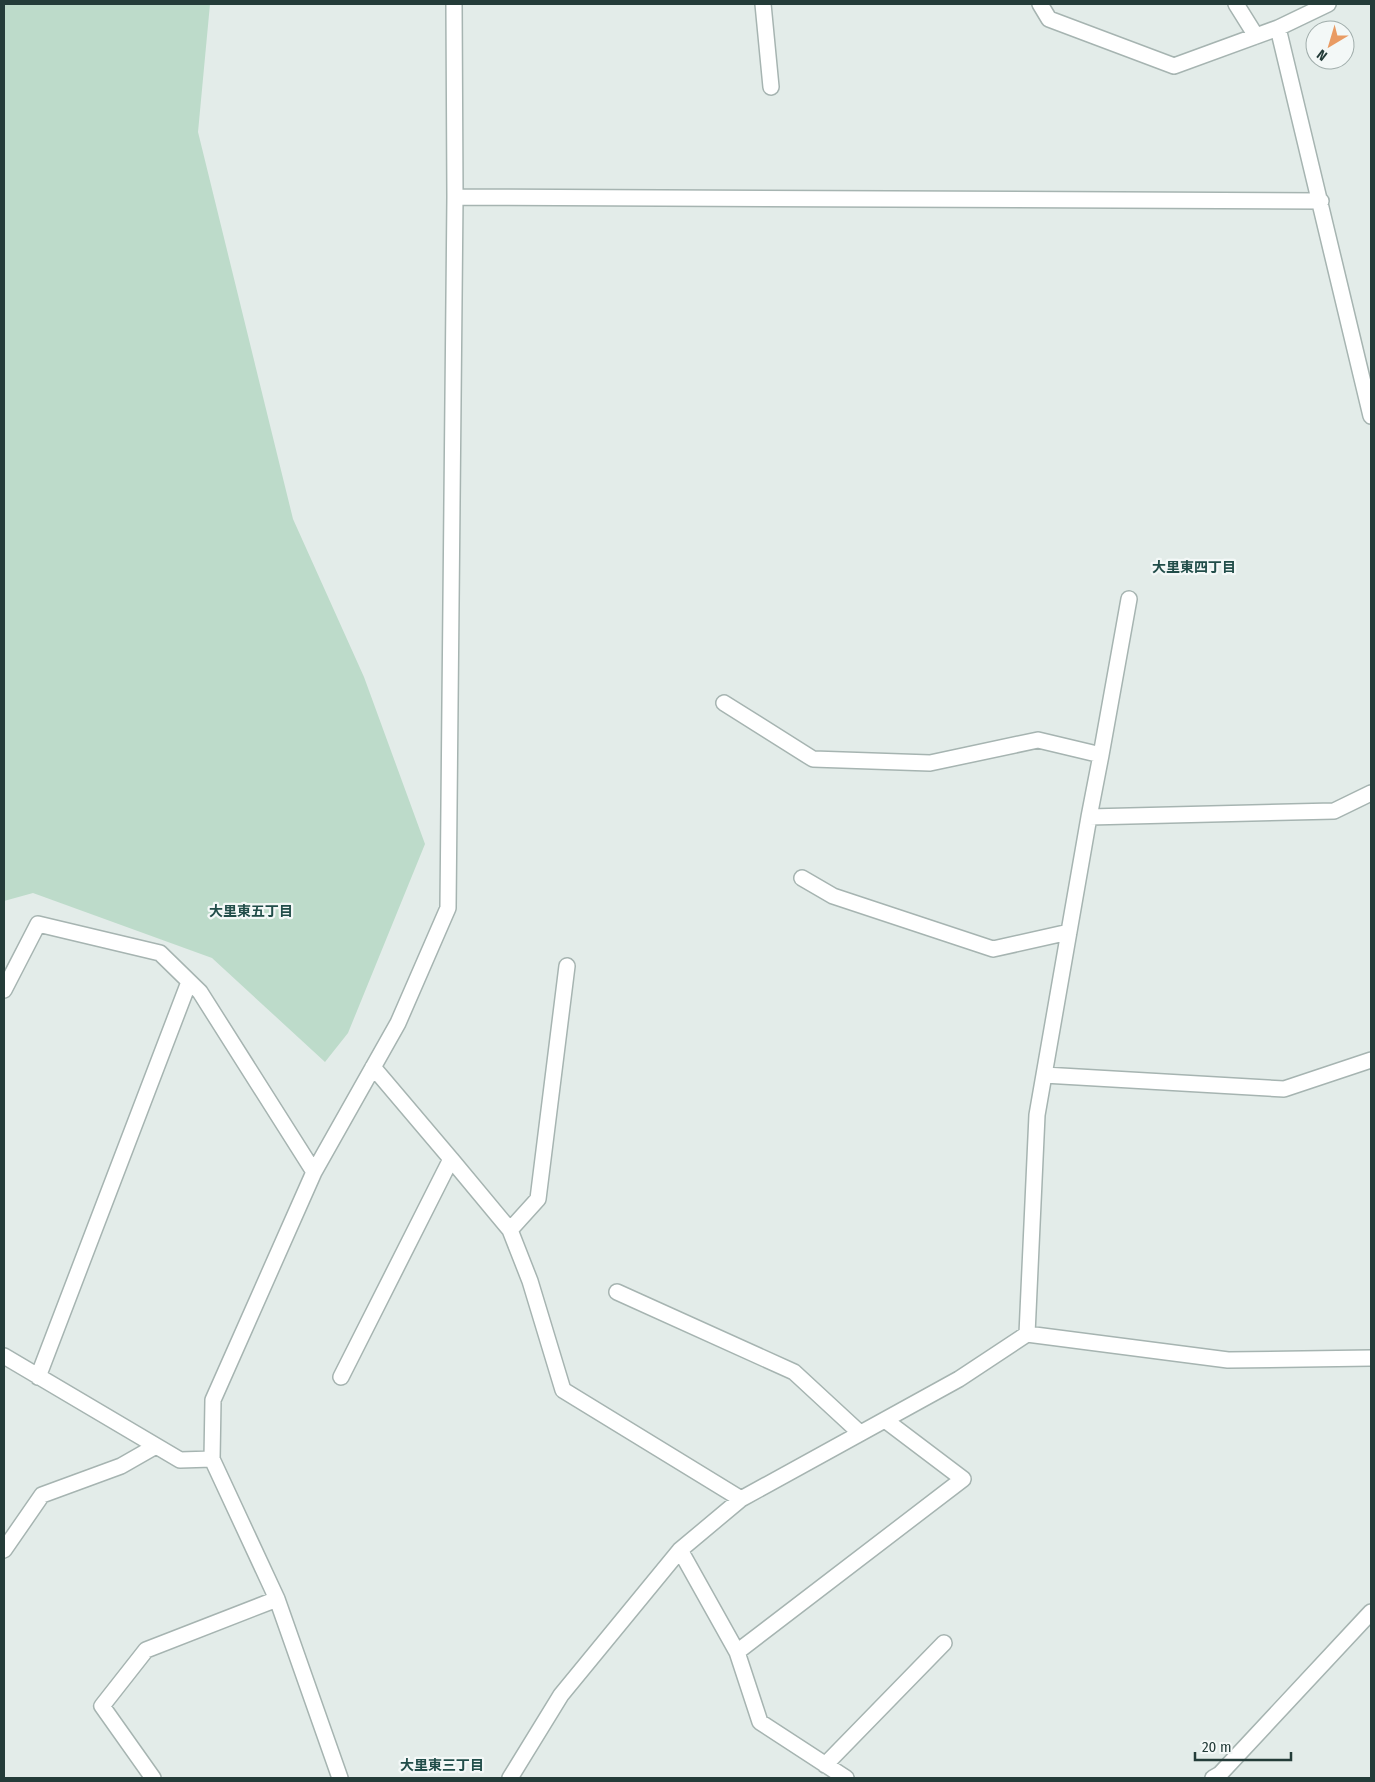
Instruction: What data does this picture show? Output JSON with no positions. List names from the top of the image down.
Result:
{
  "districts": ["大里東四丁目", "大里東五丁目", "大里東三丁目"],
  "scale_bar": "20 m",
  "north": "bottom left"
}
